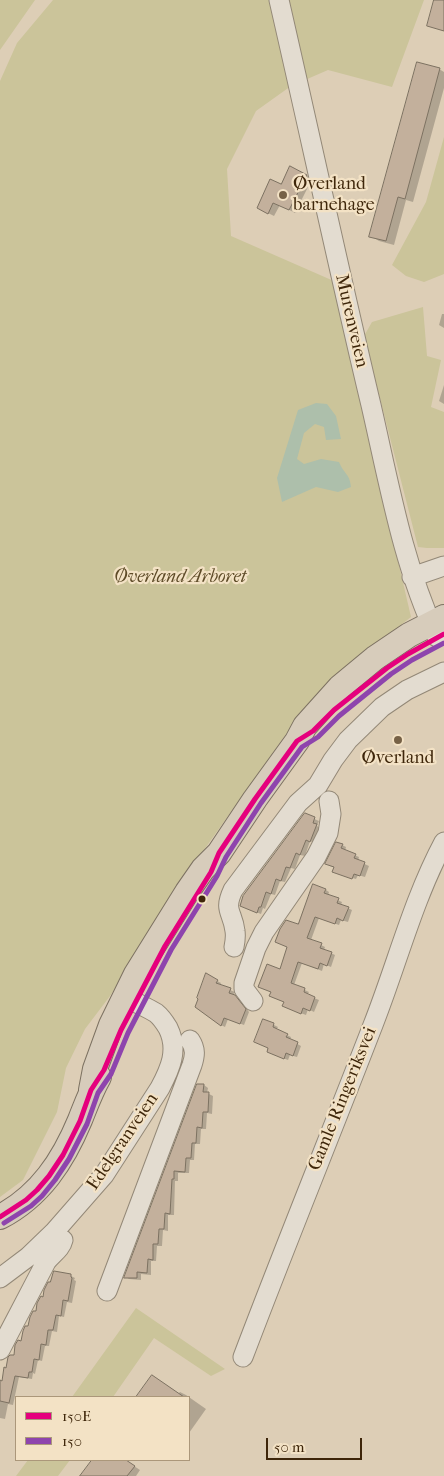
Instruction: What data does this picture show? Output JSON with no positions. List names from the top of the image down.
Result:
{
  "streets": {
    "street": ["Murenveien", "Gamle Ringeriksvei", "Edelgranveien"]
  },
  "parks": ["Øverland Arboret"],
  "places": ["Øverland barnehage", "Øverland"],
  "lines": ["transit line 150E", "transit line 150"],
  "legend": ["150E", "150"],
  "scale_bar": "50 m"
}
